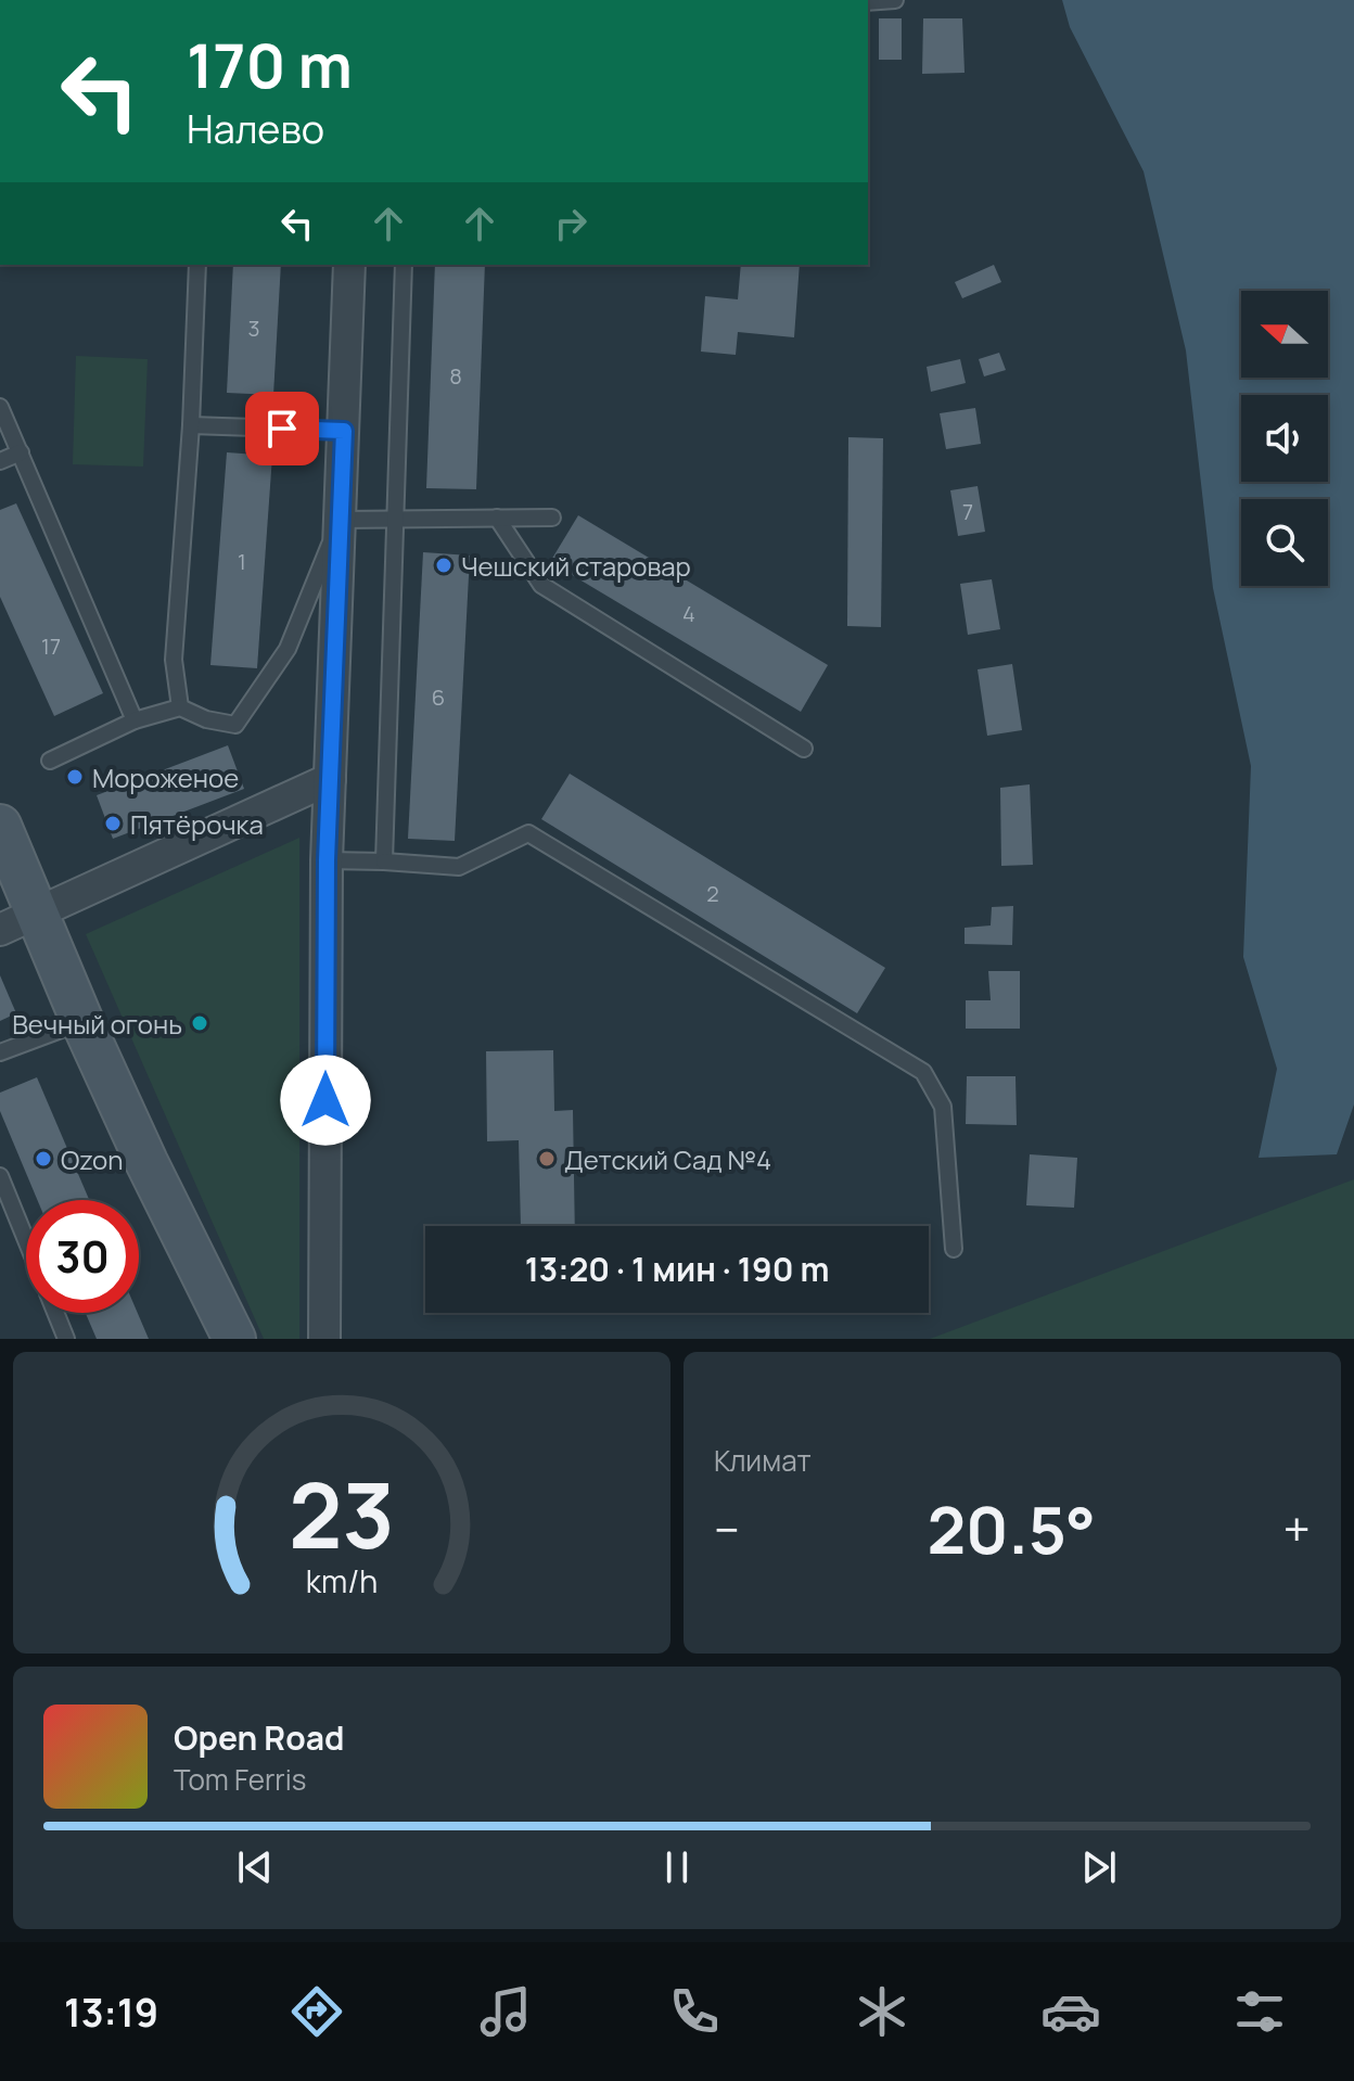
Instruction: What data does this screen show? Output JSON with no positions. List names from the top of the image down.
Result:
{
  "places": [
    "Чешский старовар",
    "Мороженое",
    "Пятёрочка",
    "Вечный огонь",
    "Ozon",
    "Детский Сад №4"
  ],
  "house_numbers": [
    "3",
    "8",
    "7",
    "1",
    "4",
    "17",
    "6",
    "2"
  ],
  "north": "left",
  "page": {
    "turn": ["170 m", "Налево"],
    "limit": "30",
    "trip": "13:20 · 1 мин · 190 m",
    "tile": "Климат",
    "heat": ["−", "20.5°", "+"],
    "song": ["Open Road", "Tom Ferris"],
    "tabs": "13:19",
    "gauge": ["23", "km/h"]
  }
}
